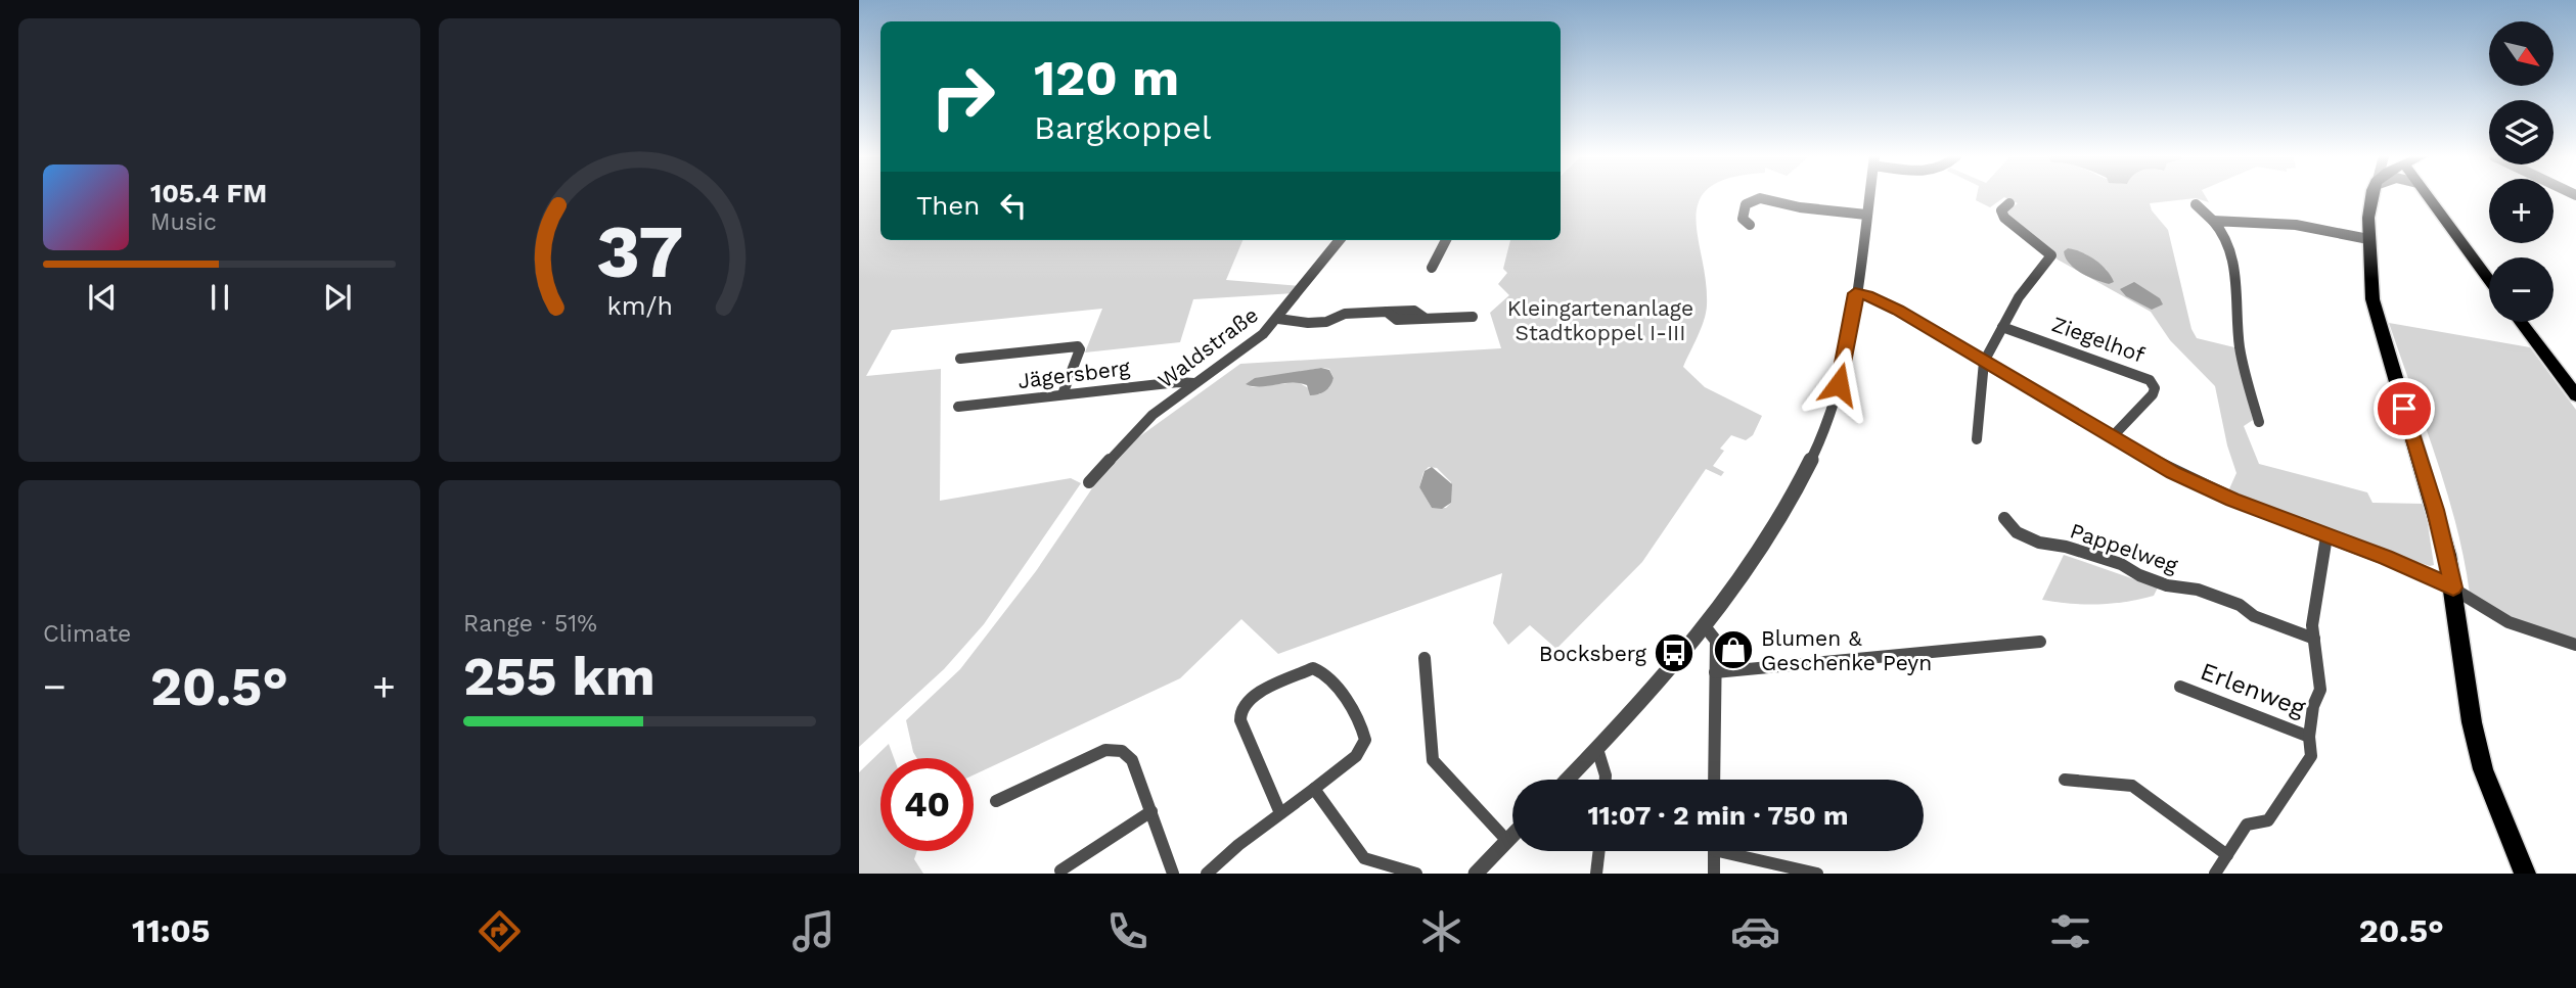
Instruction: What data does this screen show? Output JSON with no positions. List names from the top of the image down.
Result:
{
  "streets": {
    "street": [
      "Ziegelhof",
      "Waldstraße",
      "Jägersberg",
      "Pappelweg",
      "Erlenweg"
    ]
  },
  "crossings": [
    ["Waldstraße", "Jägersberg"]
  ],
  "parks": ["Kleingartenanlage Stadtkoppel I-III"],
  "places": {
    "shop": ["Blumen & Geschenke Peyn"],
    "bus stop": ["Bocksberg"]
  },
  "north": "bottom right",
  "page": {
    "map_buttons": ["+", "−"],
    "turn": ["120 m", "Bargkoppel"],
    "song": ["105.4 FM", "Music"],
    "then": "Then",
    "tile": [
      "Climate",
      ["Range · 51%", "255 km"]
    ],
    "heat": ["−", "20.5°", "+"],
    "limit": "40",
    "trip": "11:07 · 2 min · 750 m",
    "tabs": ["11:05", "20.5°"],
    "gauge": ["37", "km/h"]
  }
}
